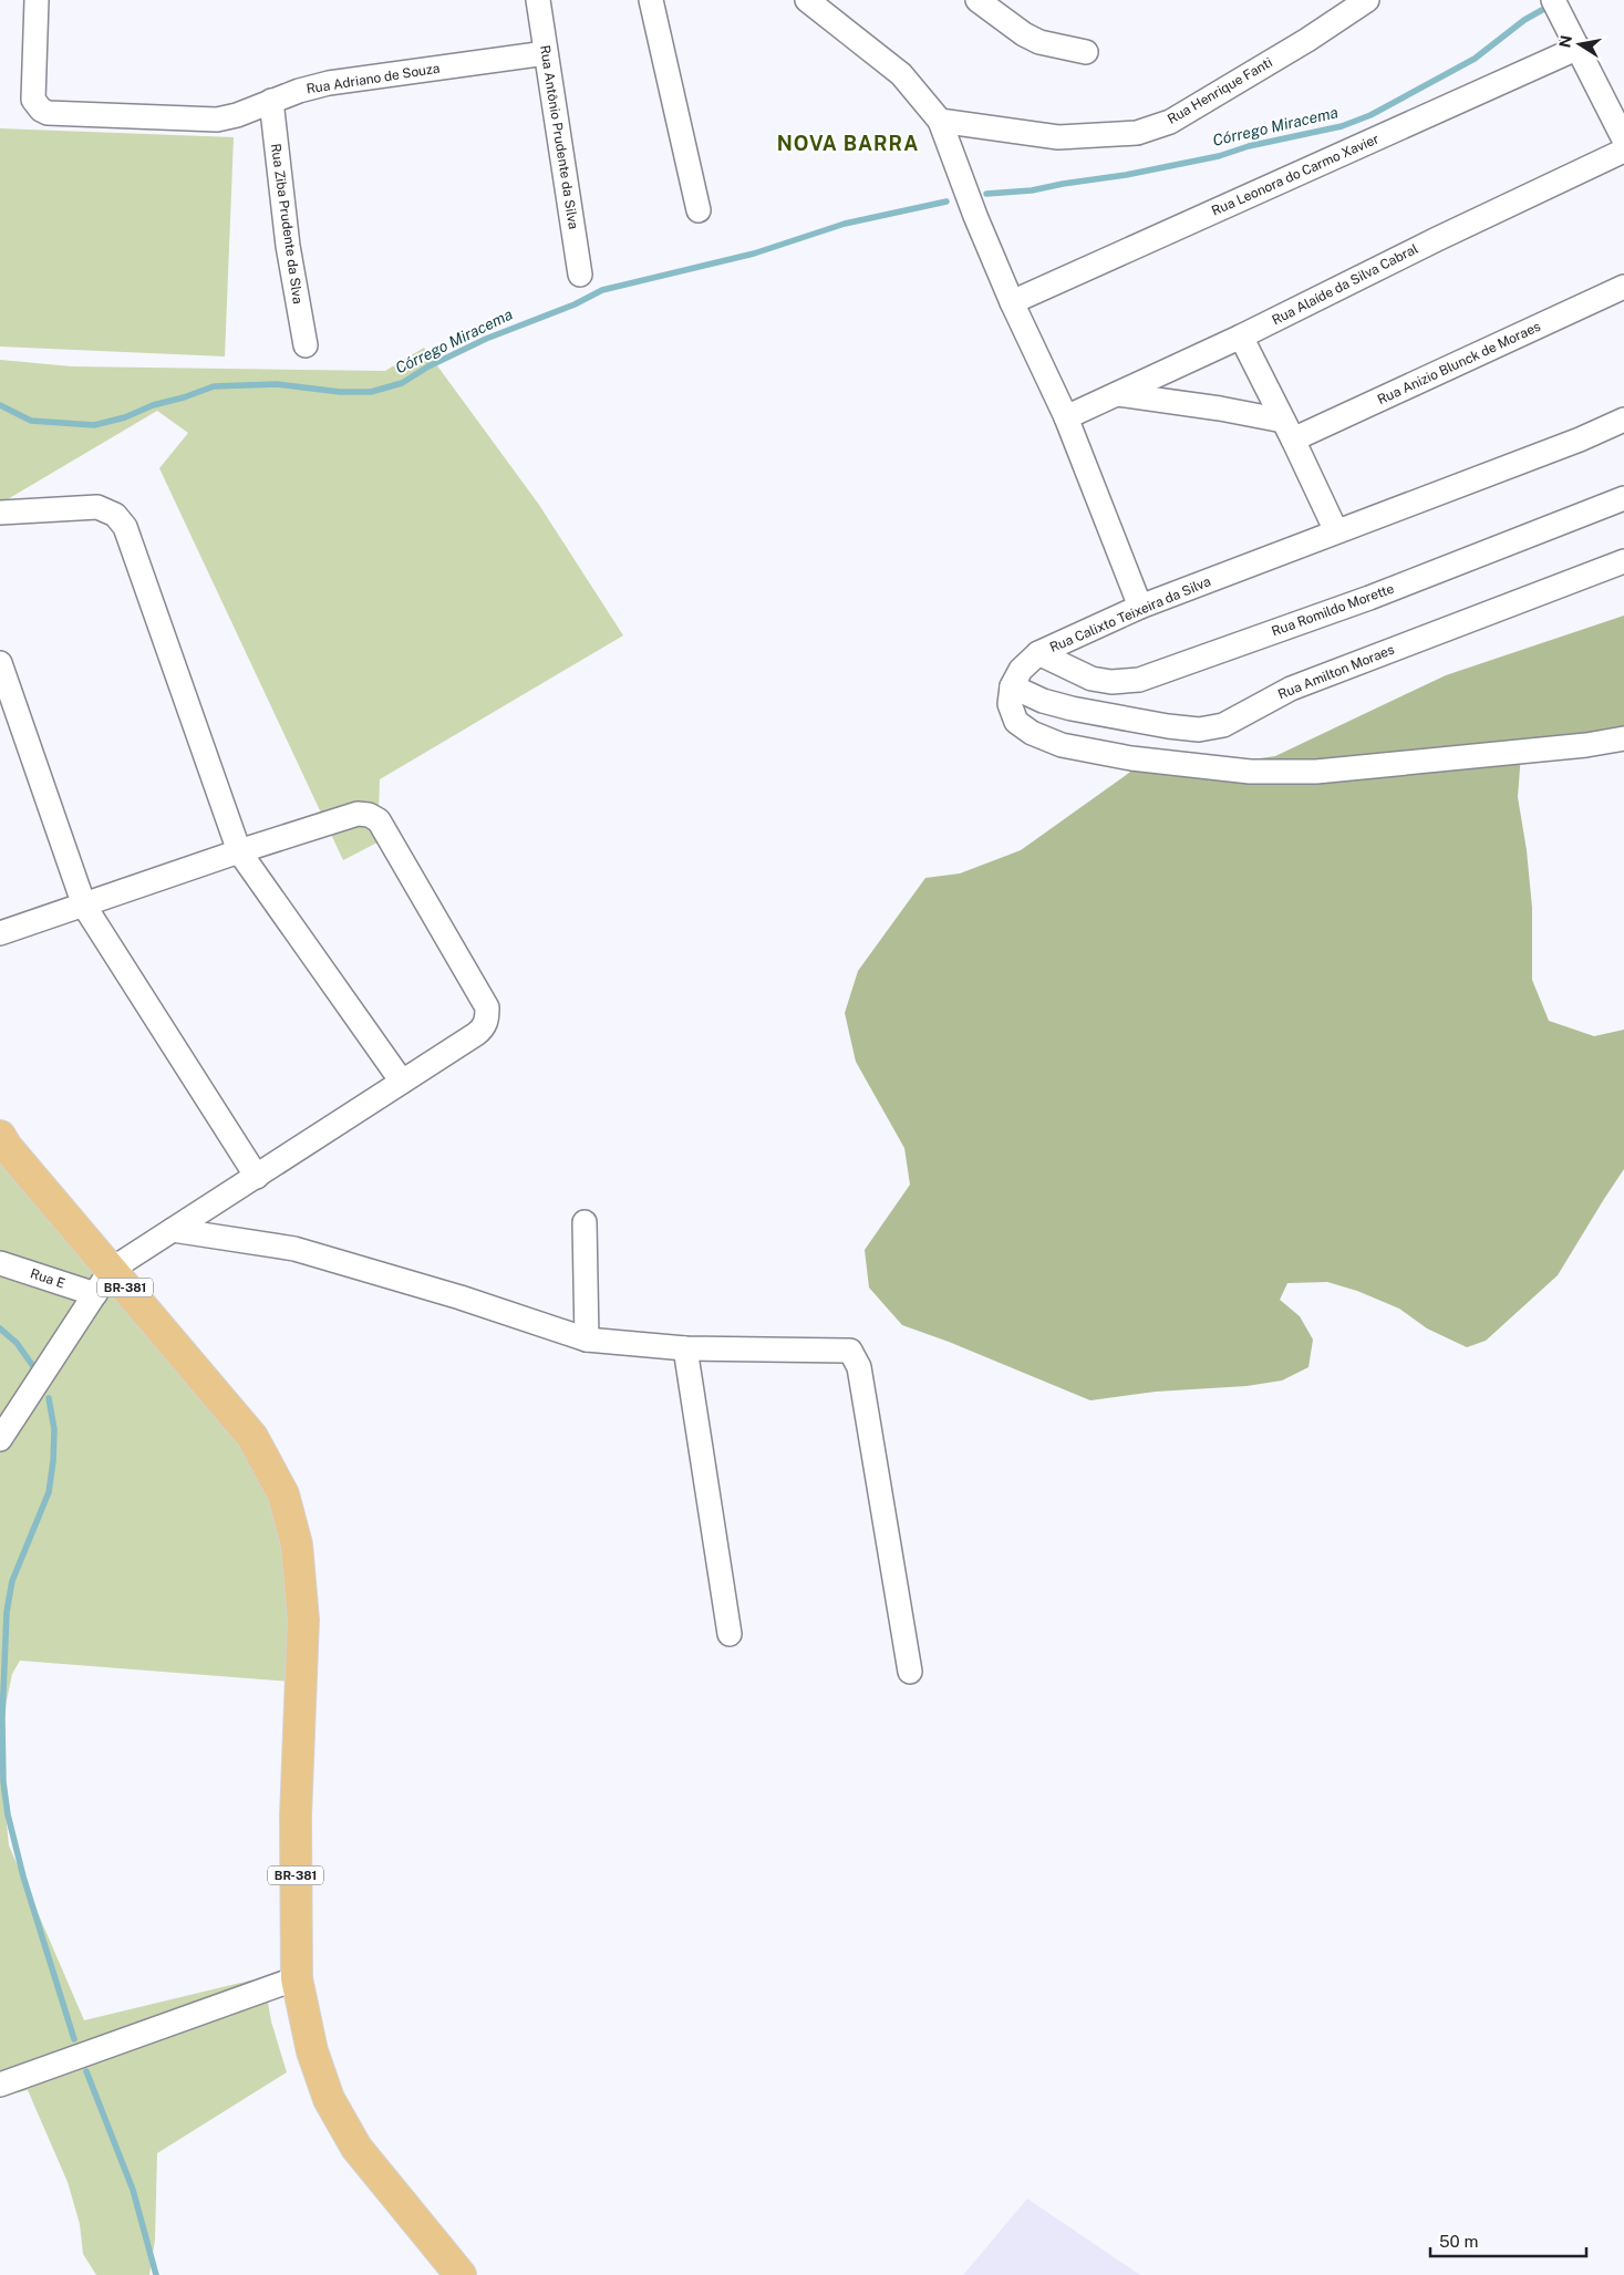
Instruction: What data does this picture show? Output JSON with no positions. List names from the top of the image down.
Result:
{
  "streets": {
    "main road": ["BR-381"],
    "street": [
      "Rua Adriano de Souza",
      "Rua Henrique Fanti",
      "Rua Antônio Prudente da Silva",
      "Rua Leonora do Carmo Xavier",
      "Rua Ziba Prudente da Slva",
      "Rua Alaíde da Silva Cabral",
      "Rua Anizio Blunck de Moraes",
      "Rua Romildo Morette",
      "Rua Calixto Teixeira da Silva",
      "Rua Amilton Moraes",
      "Rua E"
    ]
  },
  "crossings": [
    ["Rua Adriano de Souza", "Rua Antônio Prudente da Silva"],
    ["Rua Adriano de Souza", "Rua Ziba Prudente da Slva"],
    ["Rua Romildo Morette", "Rua Calixto Teixeira da Silva"],
    ["Rua Calixto Teixeira da Silva", "Rua Amilton Moraes"],
    ["Rua E", "BR-381"]
  ],
  "districts": ["NOVA BARRA"],
  "water": ["Córrego Miracema"],
  "scale_bar": "50 m",
  "north": "left"
}
